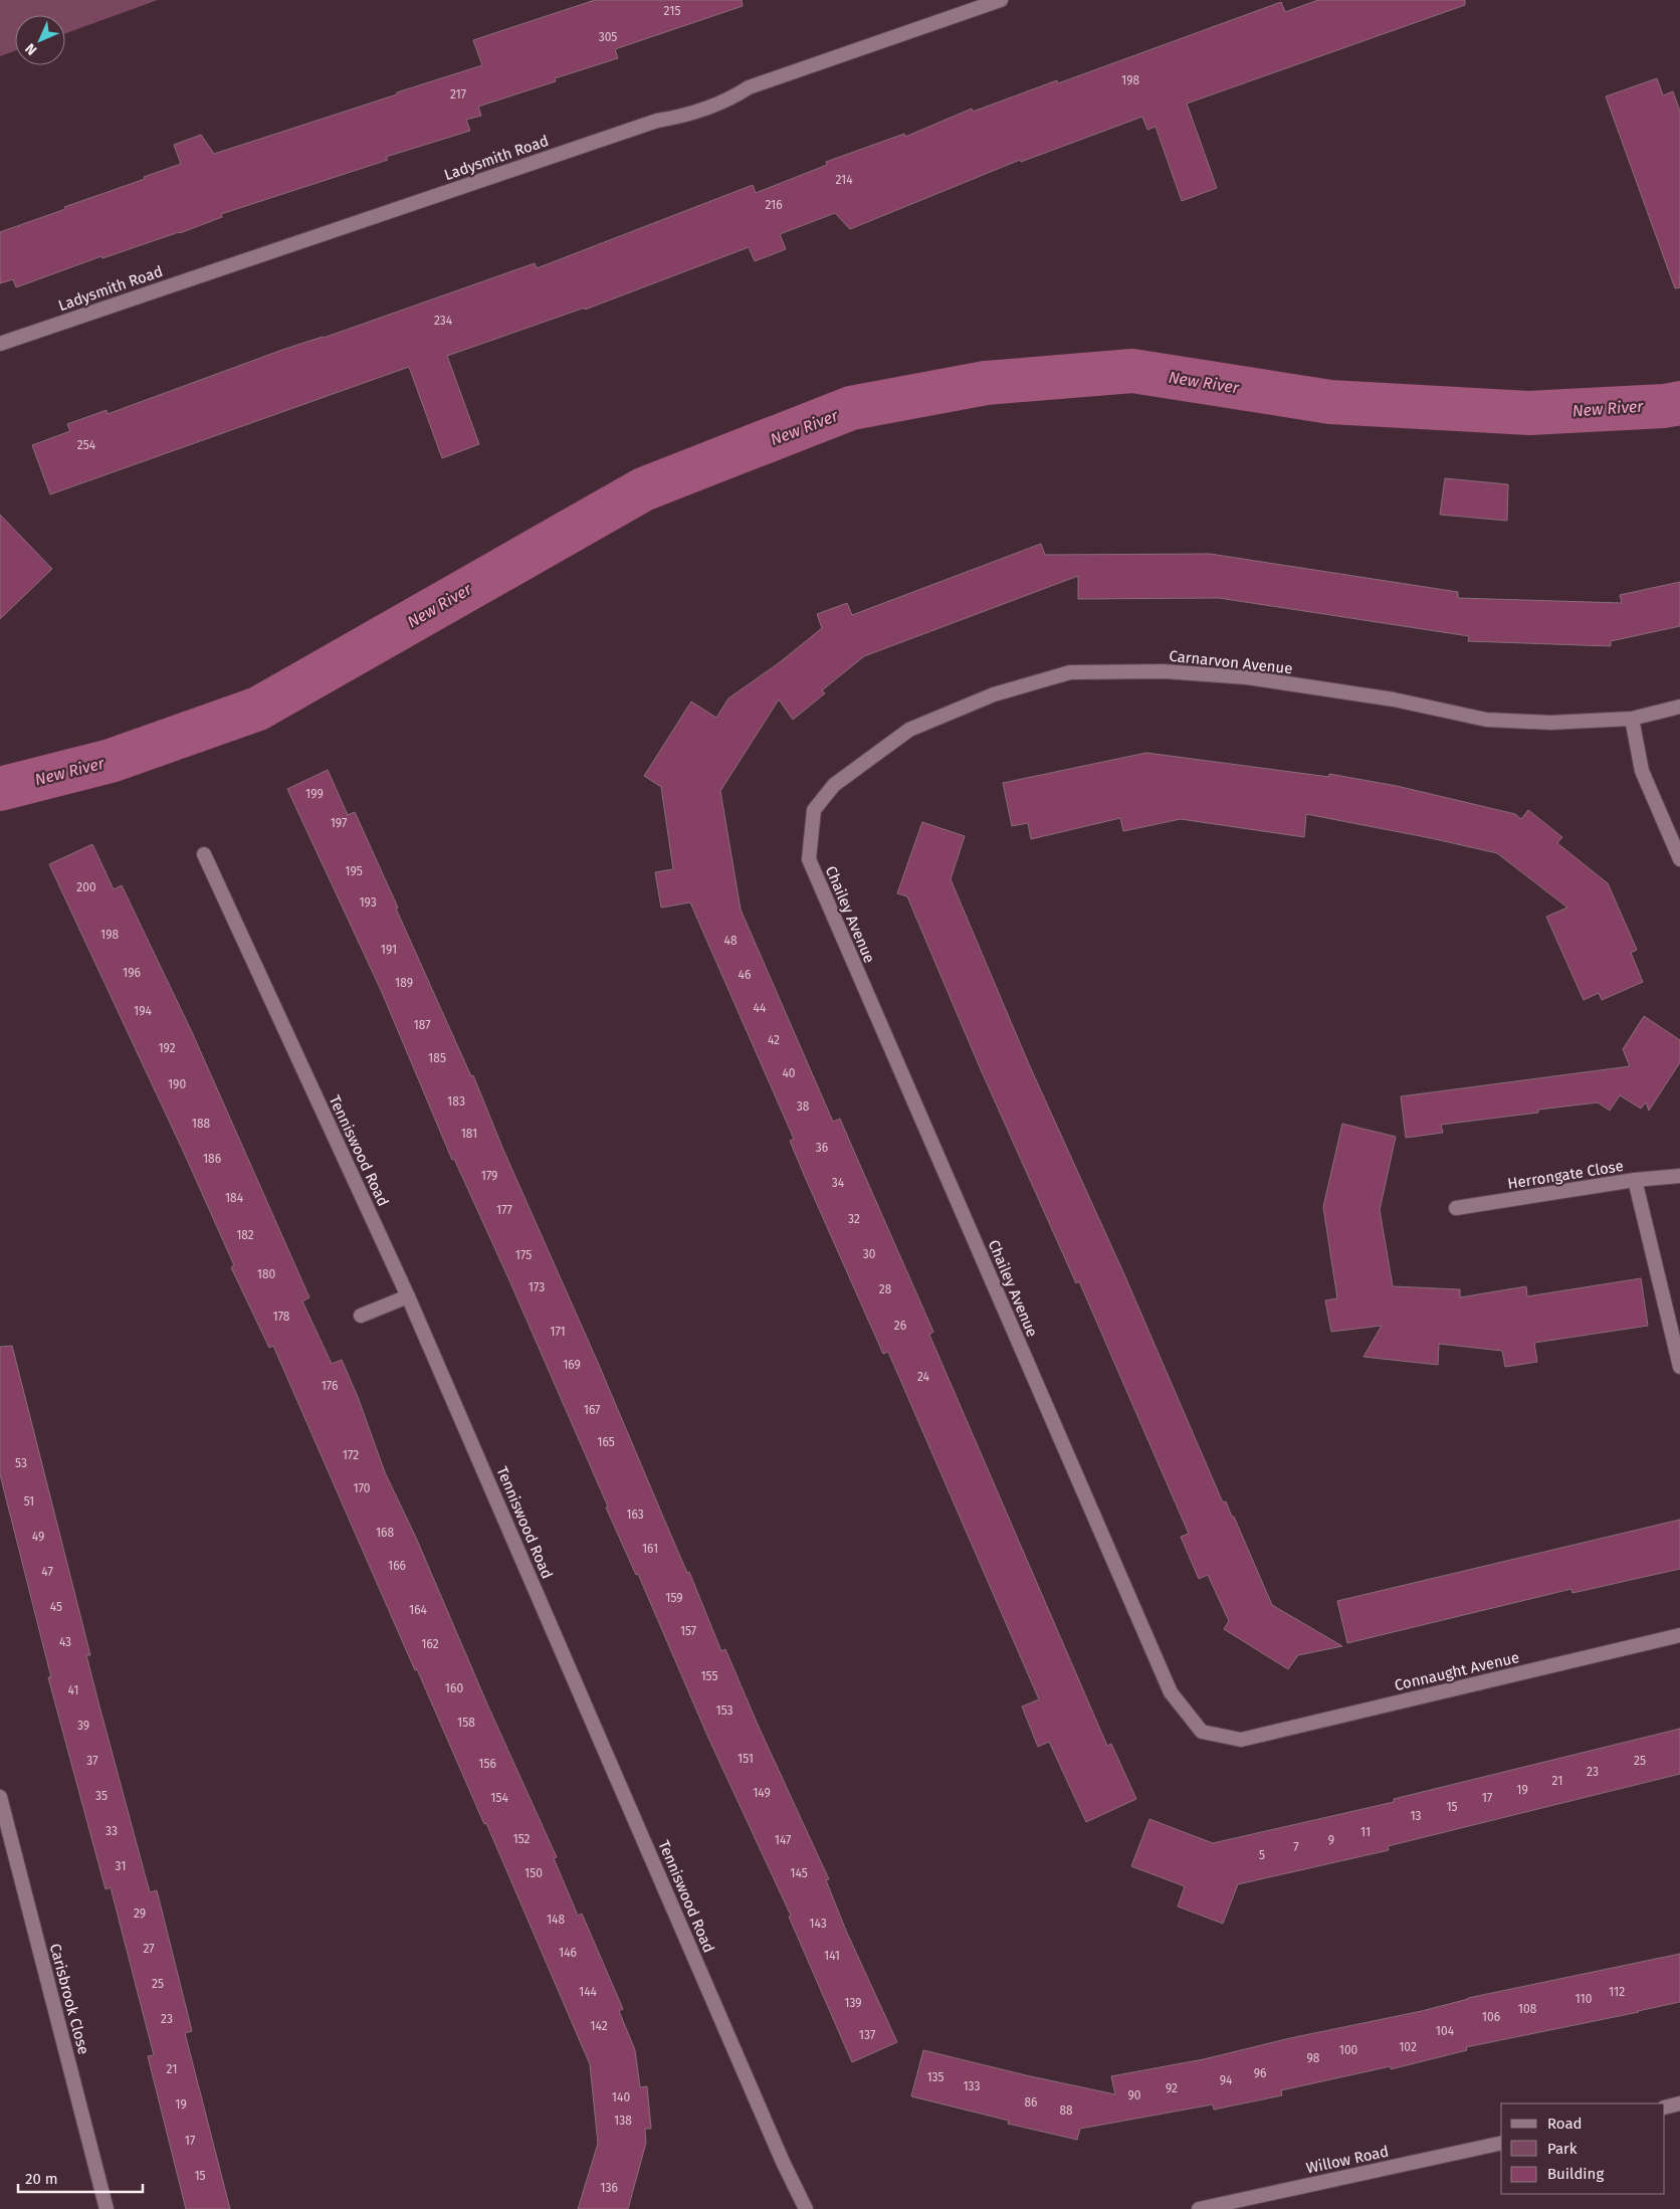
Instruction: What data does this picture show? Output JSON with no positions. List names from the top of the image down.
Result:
{
  "streets": {
    "street": [
      "Ladysmith Road",
      "Carnarvon Avenue",
      "Chailey Avenue",
      "Tenniswood Road",
      "Herrongate Close",
      "Connaught Avenue",
      "Carisbrook Close",
      "Willow Road"
    ]
  },
  "crossings": [
    ["Carnarvon Avenue", "Chailey Avenue"],
    ["Chailey Avenue", "Connaught Avenue"]
  ],
  "water": ["New River"],
  "house_numbers": [
    "215",
    "305",
    "198",
    "217",
    "214",
    "216",
    "234",
    "254",
    "199",
    "197",
    "195",
    "200",
    "193",
    "198",
    "48",
    "191",
    "196",
    "46",
    "189",
    "44",
    "194",
    "187",
    "42",
    "192",
    "185",
    "40",
    "190",
    "183",
    "38",
    "188",
    "181",
    "36",
    "186",
    "179",
    "34",
    "184",
    "177",
    "32",
    "182",
    "30",
    "175",
    "180",
    "173",
    "28",
    "178",
    "26",
    "171",
    "169",
    "24",
    "176",
    "167",
    "165",
    "172",
    "53",
    "170",
    "51",
    "163",
    "168",
    "49",
    "161",
    "166",
    "47",
    "159",
    "45",
    "164",
    "157",
    "43",
    "162",
    "155",
    "160",
    "41",
    "153",
    "158",
    "39",
    "151",
    "37",
    "25",
    "156",
    "23",
    "21",
    "19",
    "149",
    "35",
    "154",
    "17",
    "15",
    "13",
    "33",
    "11",
    "152",
    "147",
    "9",
    "7",
    "5",
    "31",
    "150",
    "145",
    "29",
    "148",
    "143",
    "27",
    "146",
    "141",
    "25",
    "144",
    "112",
    "110",
    "139",
    "108",
    "106",
    "23",
    "142",
    "104",
    "137",
    "102",
    "100",
    "98",
    "21",
    "96",
    "135",
    "94",
    "133",
    "92",
    "90",
    "140",
    "86",
    "19",
    "88",
    "138",
    "17",
    "15",
    "136"
  ],
  "legend": ["Road", "Park", "Building"],
  "scale_bar": "20 m",
  "north": "bottom left"
}
